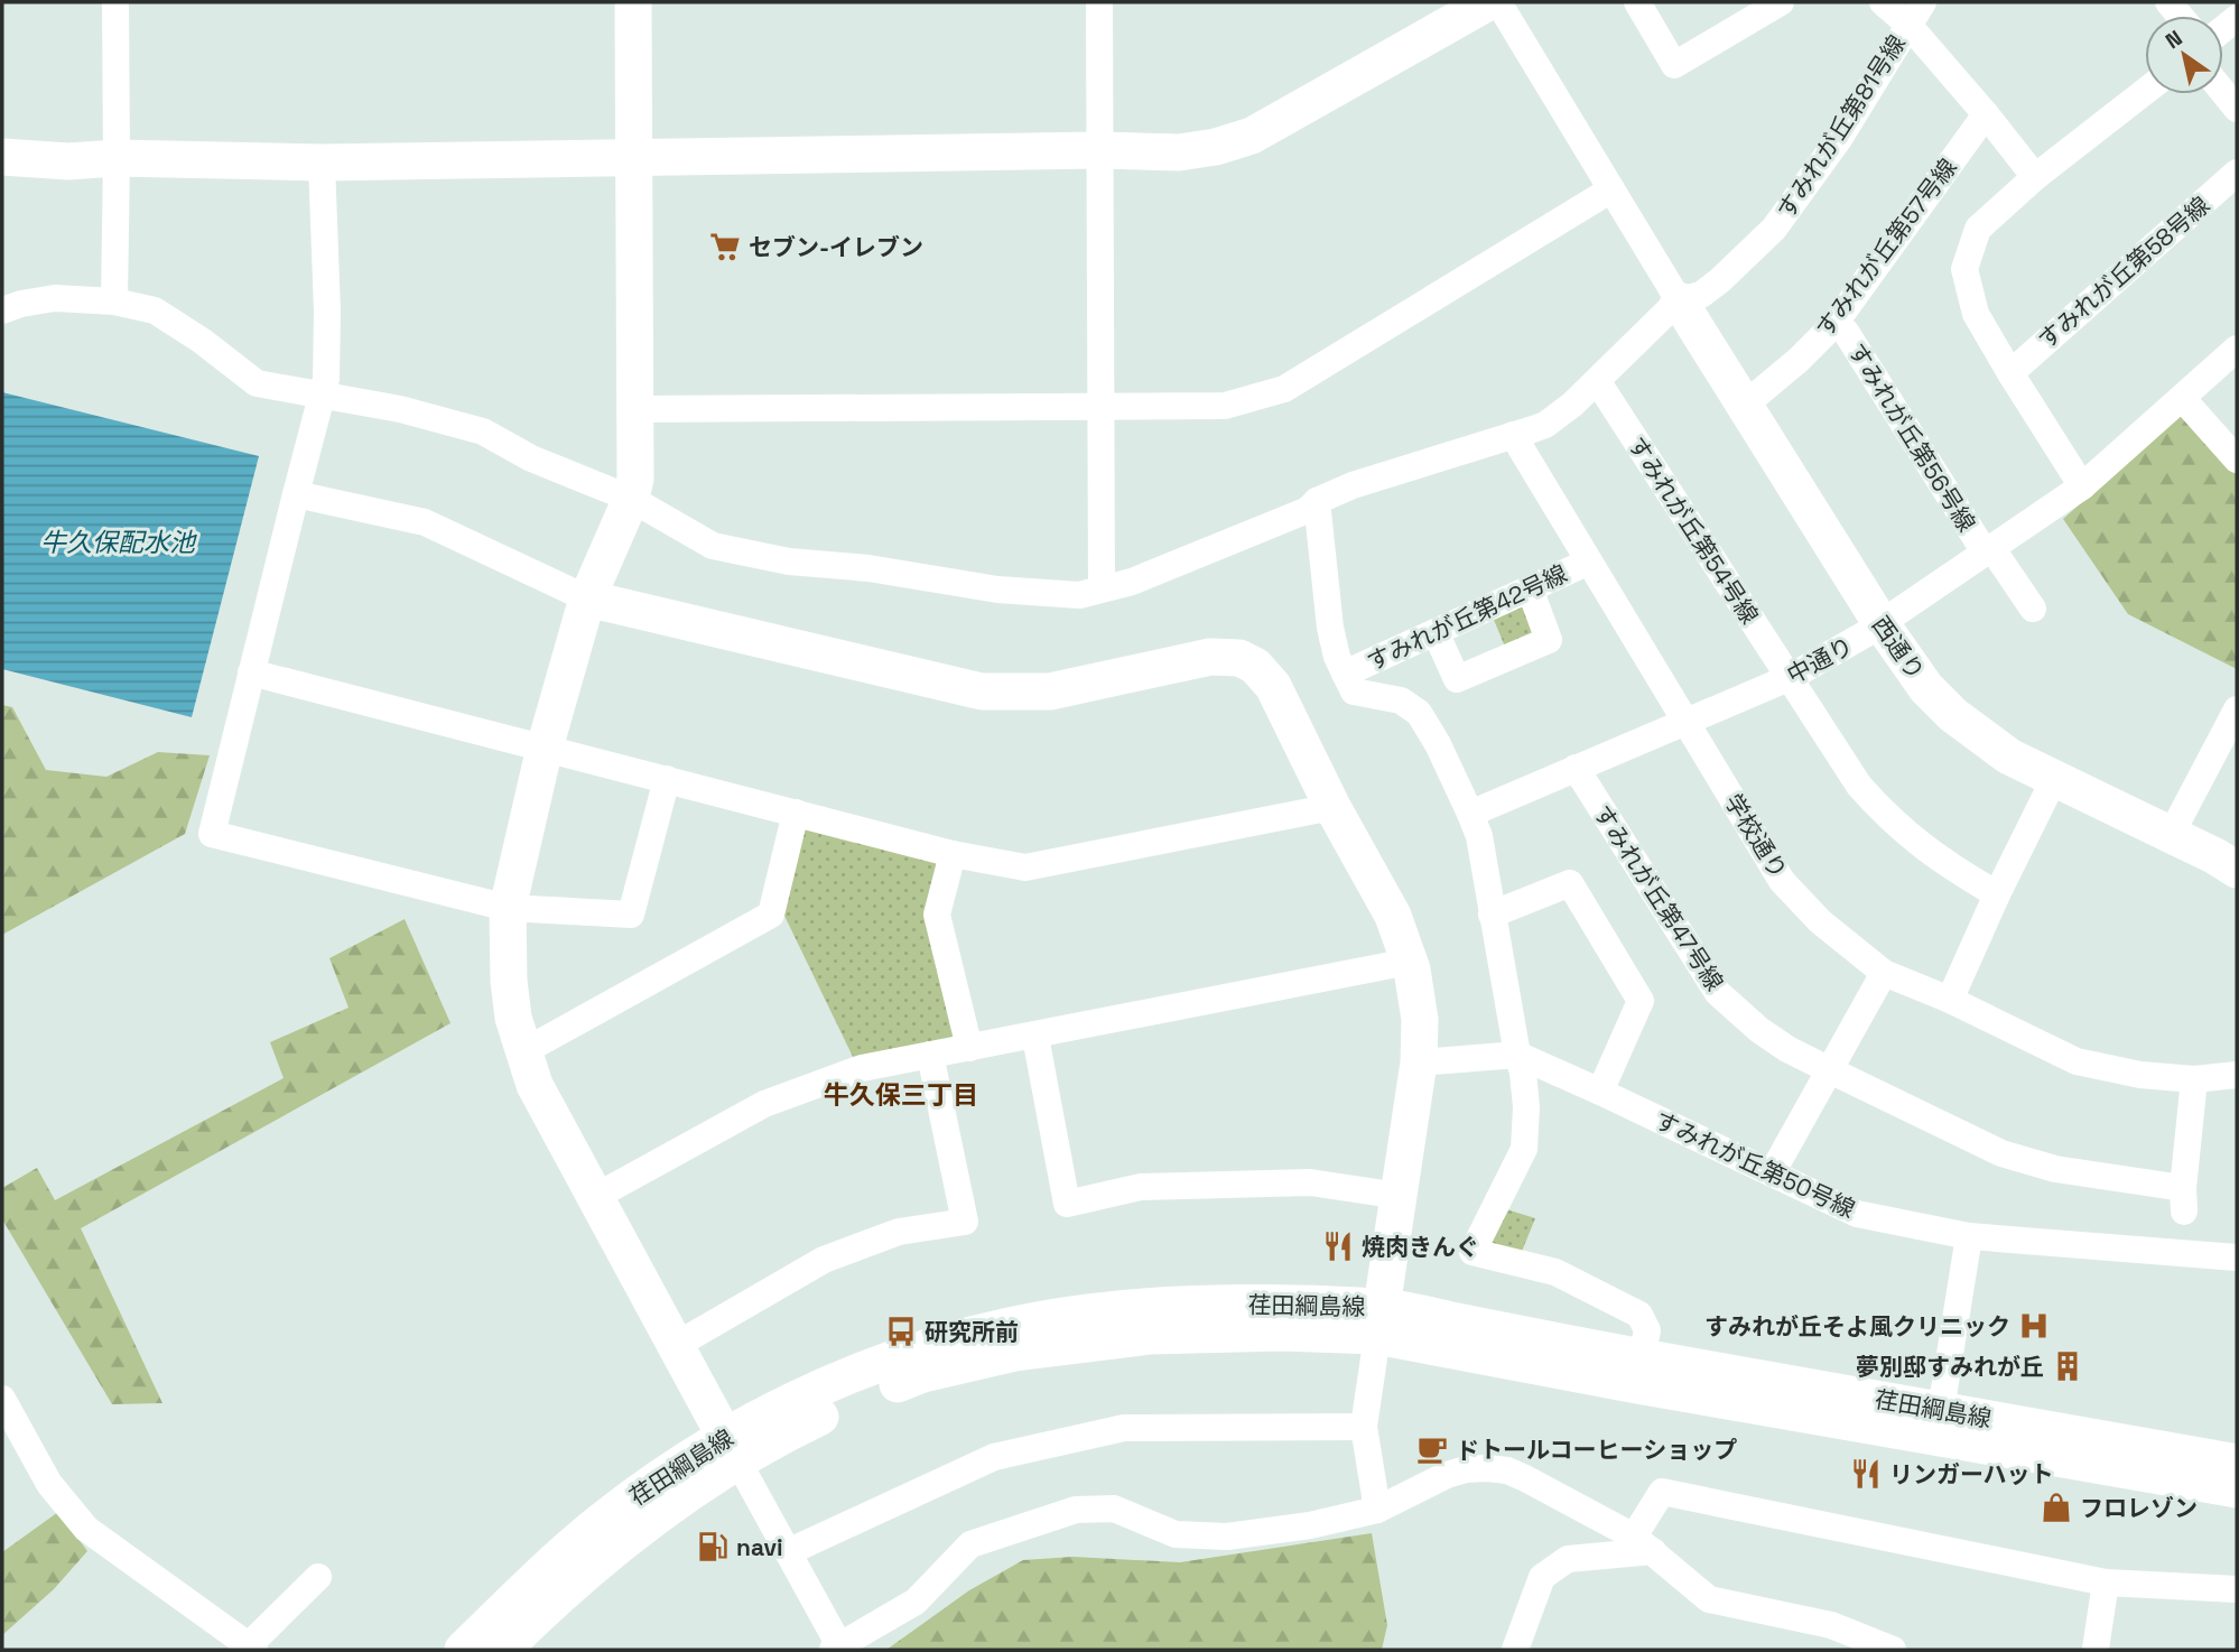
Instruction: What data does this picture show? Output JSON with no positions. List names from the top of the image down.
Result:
{
  "streets": {
    "street": [
      "すみれが丘第81号線",
      "すみれが丘第57号線",
      "すみれが丘第58号線",
      "すみれが丘第56号線",
      "すみれが丘第54号線",
      "すみれが丘第42号線",
      "西通り",
      "中通り",
      "学校通り",
      "すみれが丘第47号線",
      "すみれが丘第50号線",
      "荏田綱島線"
    ]
  },
  "crossings": [
    ["すみれが丘第81号線", "すみれが丘第54号線"],
    ["すみれが丘第81号線", "西通り"],
    ["すみれが丘第81号線", "学校通り"],
    ["すみれが丘第57号線", "すみれが丘第56号線"],
    ["すみれが丘第57号線", "西通り"],
    ["すみれが丘第56号線", "中通り"],
    ["すみれが丘第54号線", "中通り"],
    ["すみれが丘第42号線", "学校通り"],
    ["西通り", "中通り"],
    ["中通り", "学校通り"],
    ["中通り", "すみれが丘第47号線"],
    ["学校通り", "すみれが丘第47号線"]
  ],
  "districts": ["牛久保三丁目"],
  "water": ["牛久保配水池"],
  "places": {
    "supermarket": ["セブン-イレブン"],
    "restaurant": ["焼肉きんぐ", "リンガーハット"],
    "hospital": ["すみれが丘そよ風クリニック"],
    "bus stop": ["研究所前"],
    "building": ["夢別邸すみれが丘"],
    "cafe": ["ドトールコーヒーショップ"],
    "shop": ["フロレゾン"],
    "fuel station": ["navi"]
  },
  "north": "top left"
}
